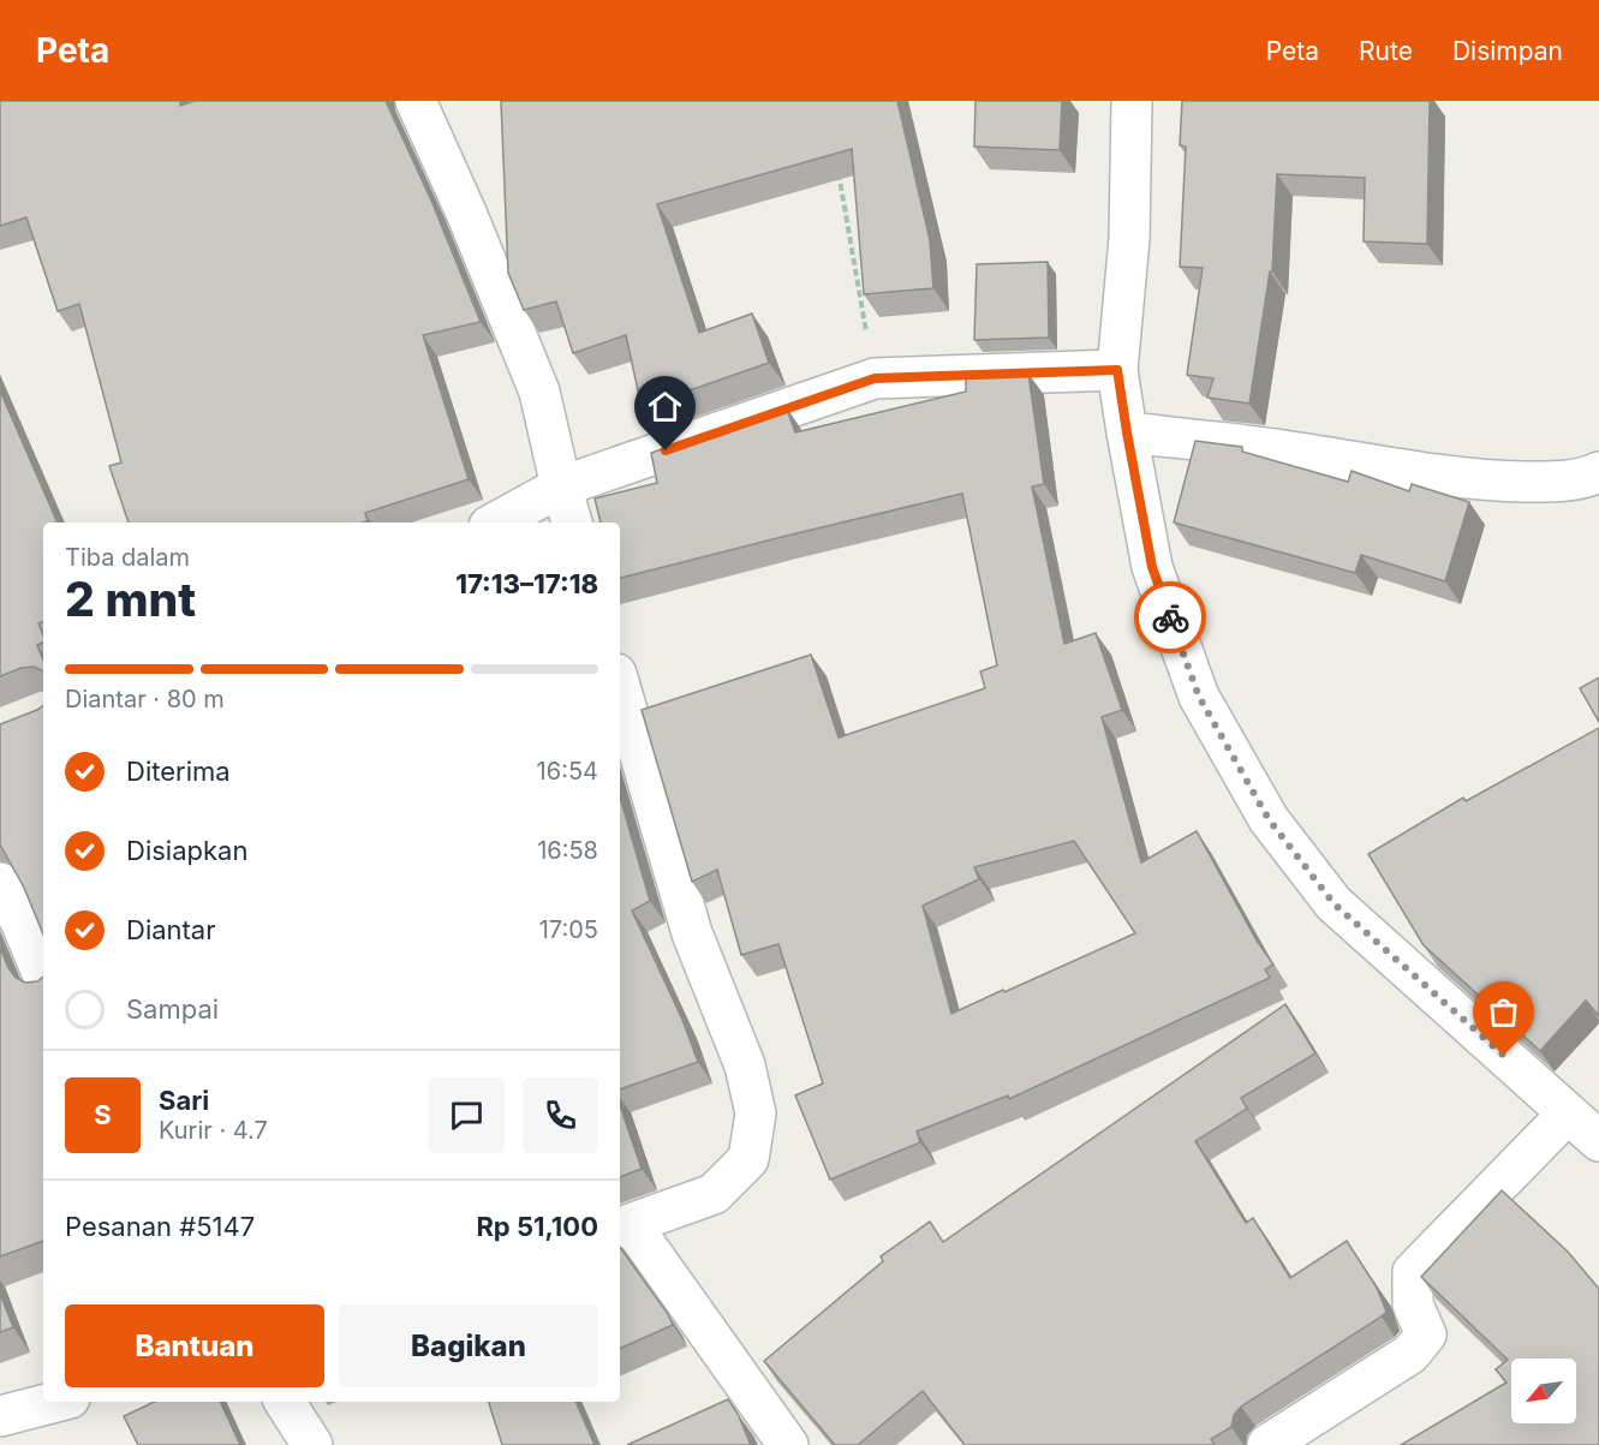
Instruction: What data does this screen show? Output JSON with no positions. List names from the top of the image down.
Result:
{
  "north": "bottom left",
  "page": {
    "header": "Peta",
    "nav": ["Peta", "Rute", "Disimpan"],
    "heading": ["2 mnt", "Tiba dalam", "17:13–17:18"],
    "panel": [
      "Sari",
      "Kurir · 4.7",
      "Pesanan #5147",
      "Rp 51,100"
    ],
    "bar": "Diantar · 80 m",
    "list": [
      ["Diterima", "16:54"],
      ["Disiapkan", "16:58"],
      ["Diantar", "17:05"],
      "Sampai"
    ],
    "round": "S",
    "buttons": ["Bantuan", "Bagikan"]
  }
}
